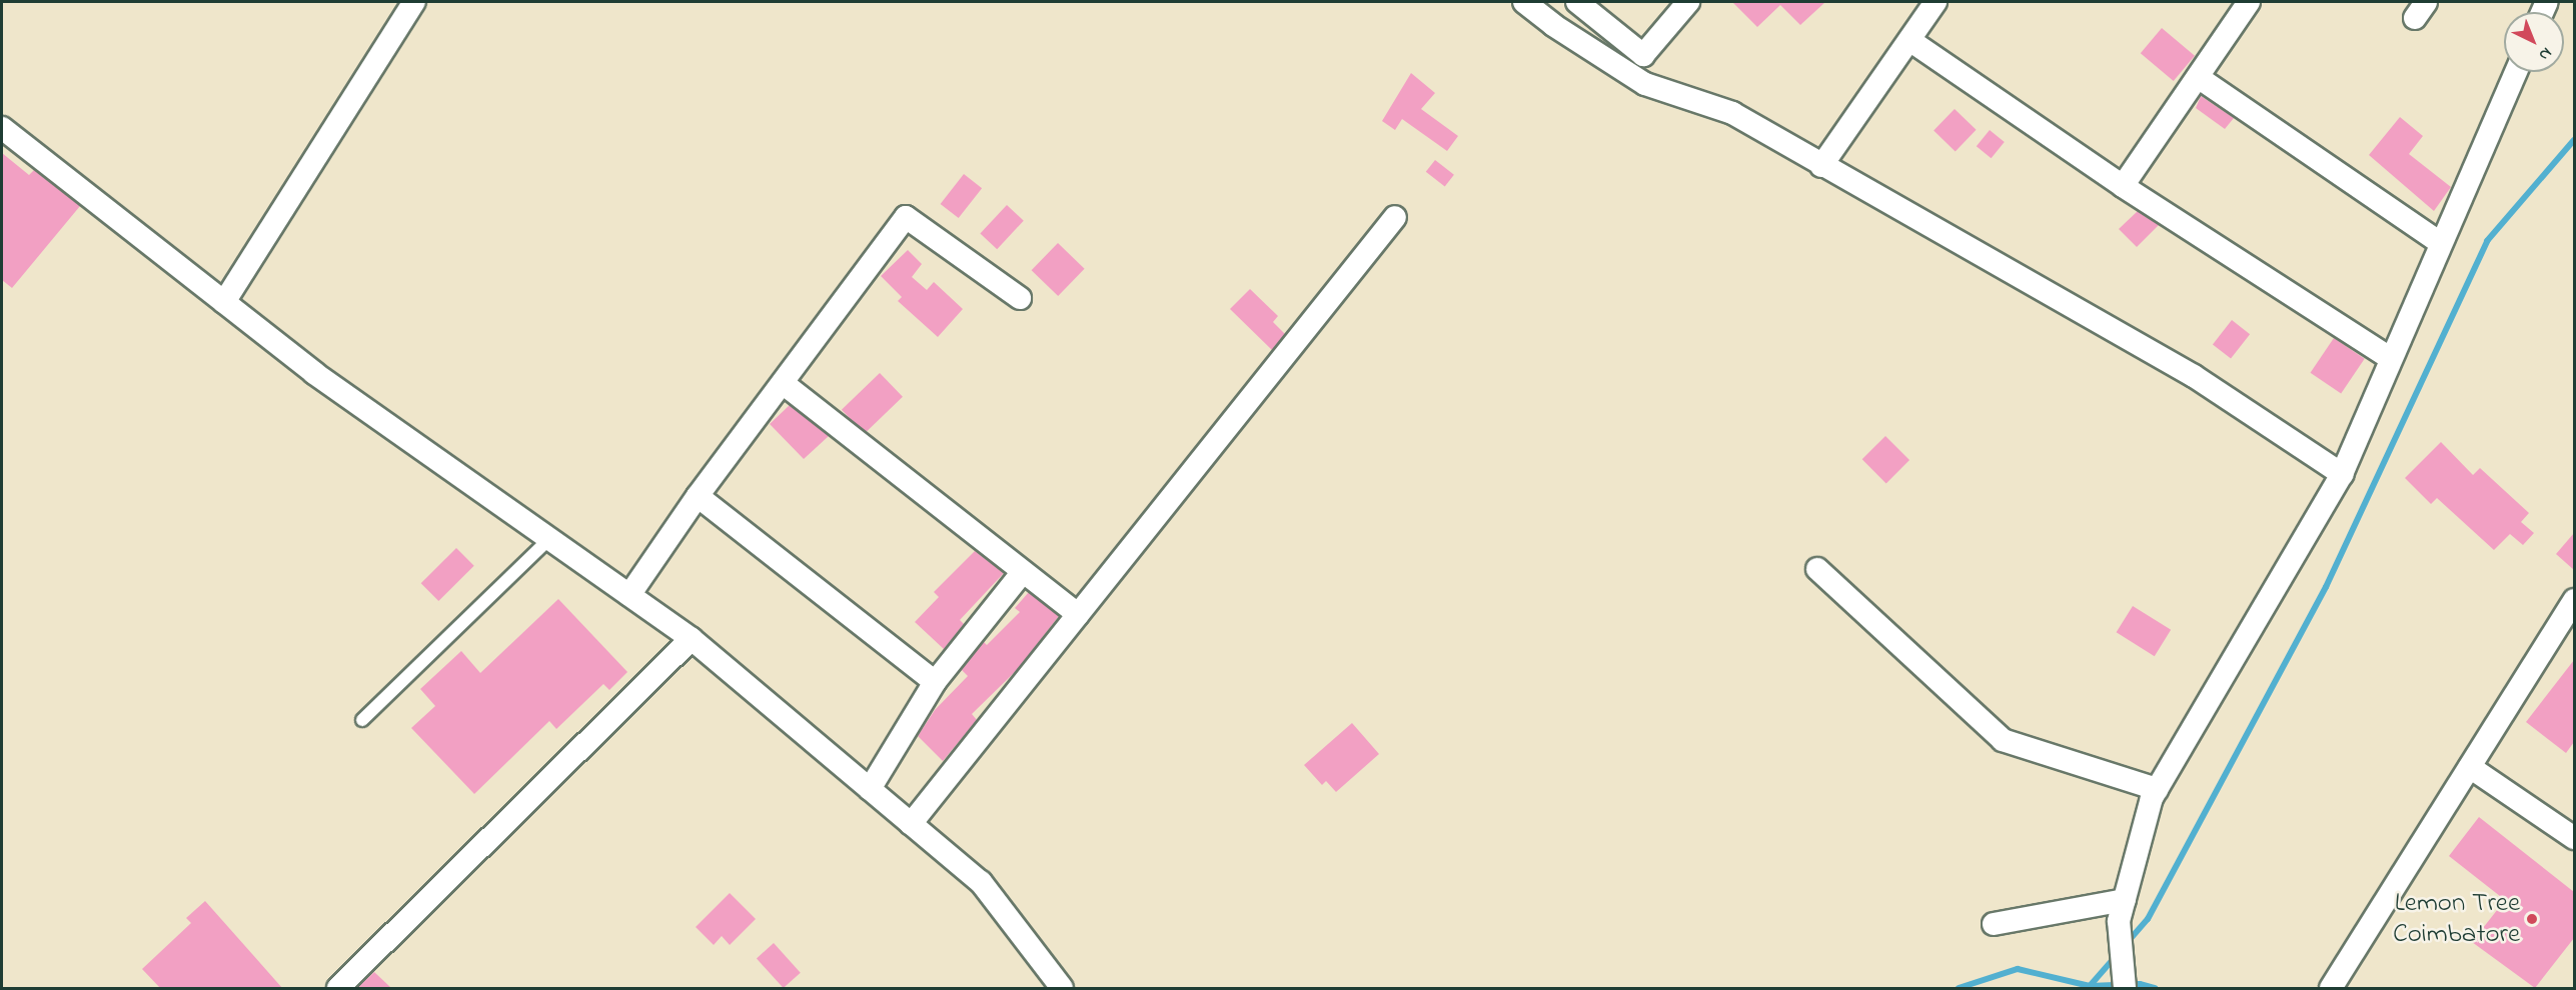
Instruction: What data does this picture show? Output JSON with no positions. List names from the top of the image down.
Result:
{
  "places": ["Lemon Tree Coimbatore"],
  "north": "bottom right"
}
